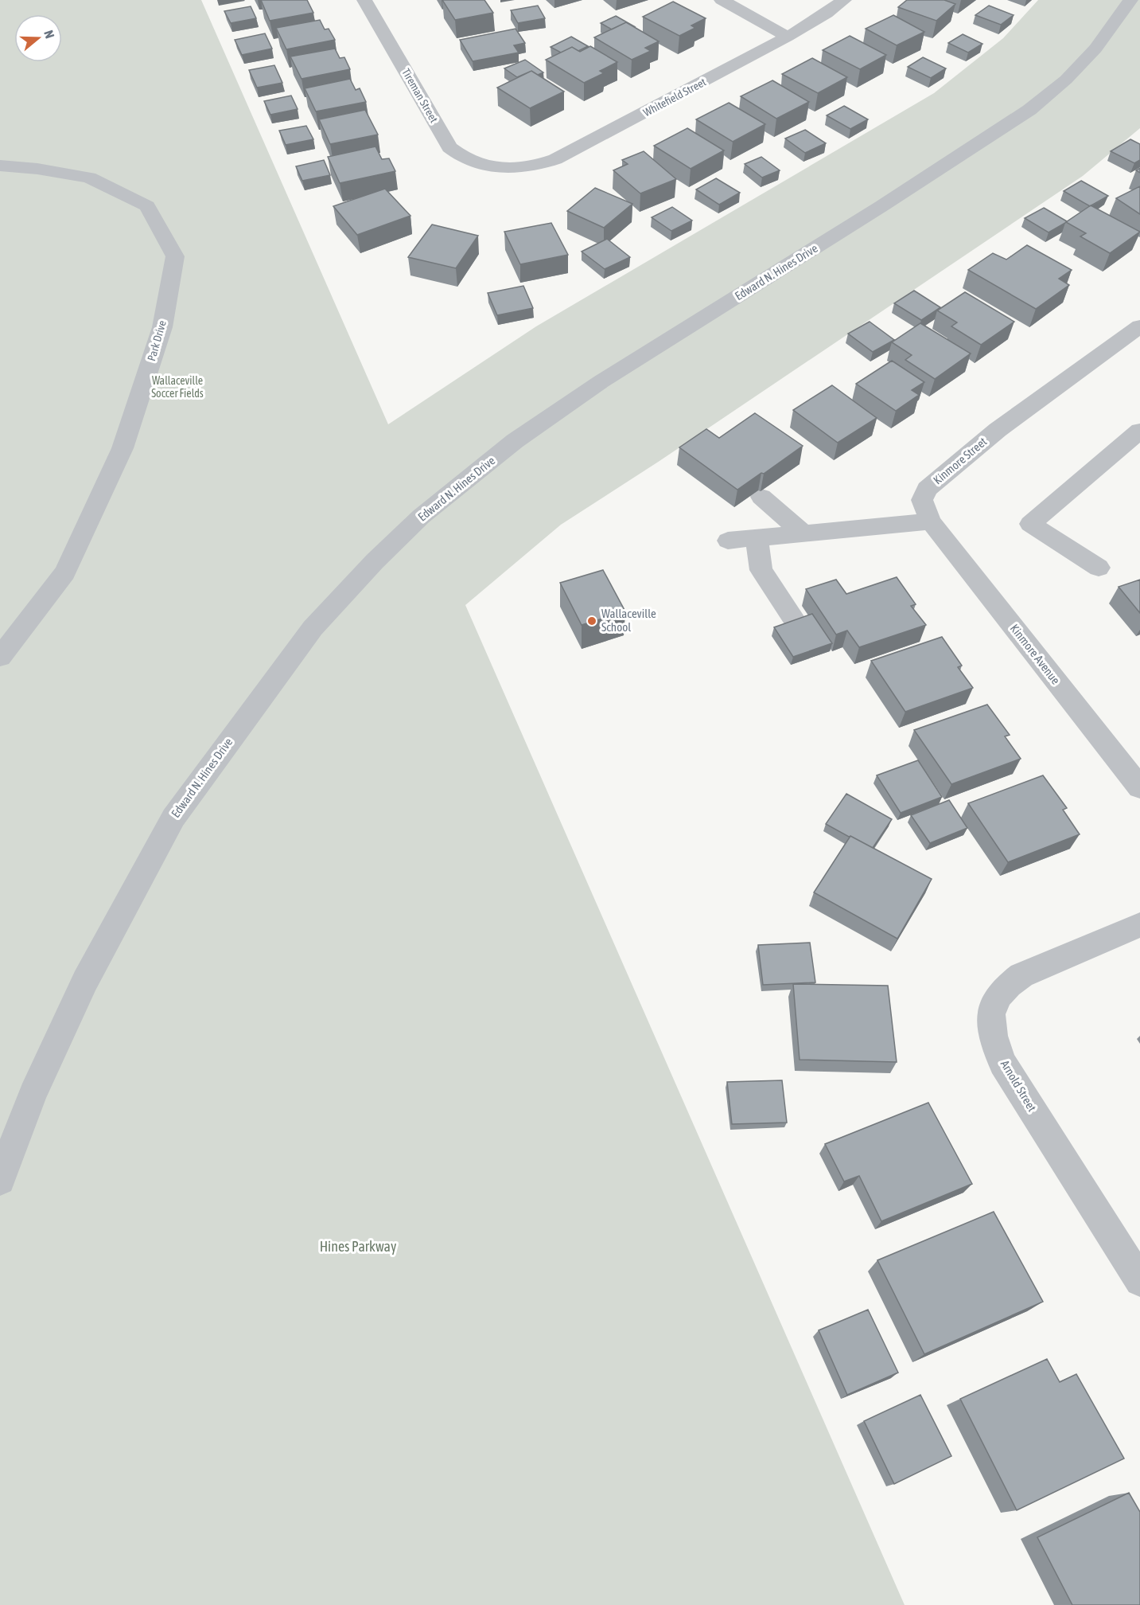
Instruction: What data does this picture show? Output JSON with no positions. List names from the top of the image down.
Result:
{
  "streets": {
    "street": [
      "Tireman Street",
      "Whitefield Street",
      "Edward N. Hines Drive",
      "Park Drive",
      "Kinmore Street",
      "Kinmore Avenue",
      "Arnold Street"
    ]
  },
  "crossings": [
    ["Tireman Street", "Whitefield Street"],
    ["Kinmore Street", "Kinmore Avenue"]
  ],
  "parks": ["Wallaceville Soccer Fields", "Hines Parkway"],
  "places": ["Wallaceville School"],
  "north": "right"
}
